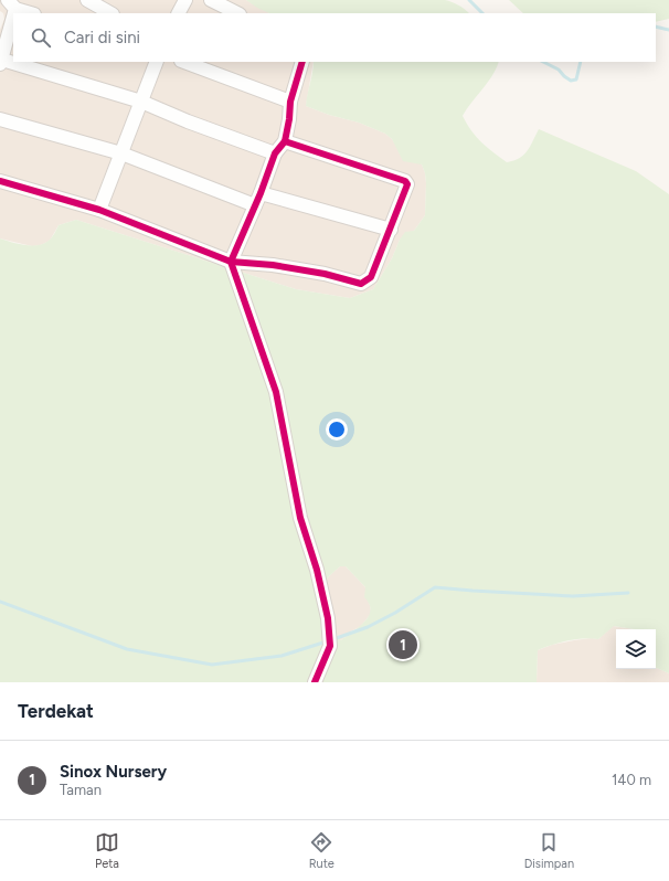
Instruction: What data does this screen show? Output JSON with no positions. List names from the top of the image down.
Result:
{
  "page": {
    "search": "Cari di sini",
    "pins": "1",
    "heading": "Terdekat",
    "list": [
      {
        "mark": "1",
        "name": "Sinox Nursery",
        "note": "Taman",
        "value": "140 m"
      }
    ],
    "nav": ["Peta", "Rute", "Disimpan"]
  }
}
